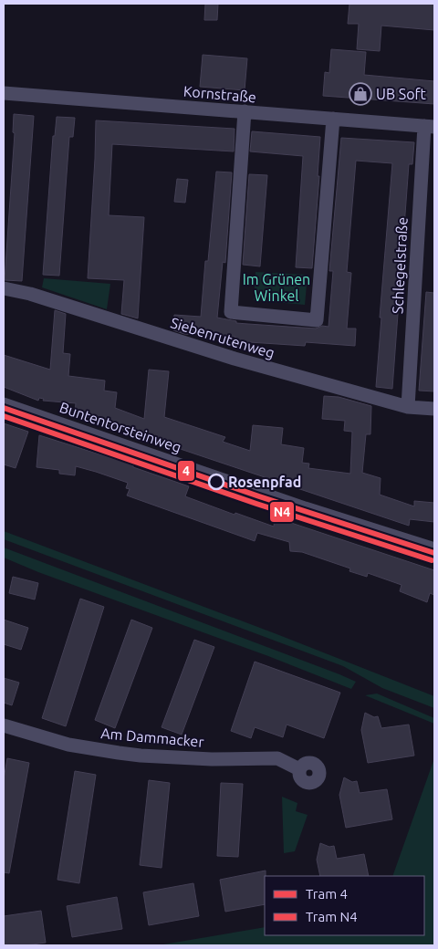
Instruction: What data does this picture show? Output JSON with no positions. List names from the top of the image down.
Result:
{
  "streets": {
    "street": [
      "Kornstraße",
      "Schlegelstraße",
      "Siebenrutenweg",
      "Buntentorsteinweg",
      "Am Dammacker"
    ]
  },
  "crossings": [
    ["Kornstraße", "Schlegelstraße"],
    ["Schlegelstraße", "Siebenrutenweg"]
  ],
  "parks": ["Im Grünen Winkel"],
  "places": {
    "shop": ["UB Soft"],
    "other": ["Rosenpfad"]
  },
  "lines": ["tram line 4", "tram line N4"],
  "legend": ["Tram 4", "Tram N4"]
}
